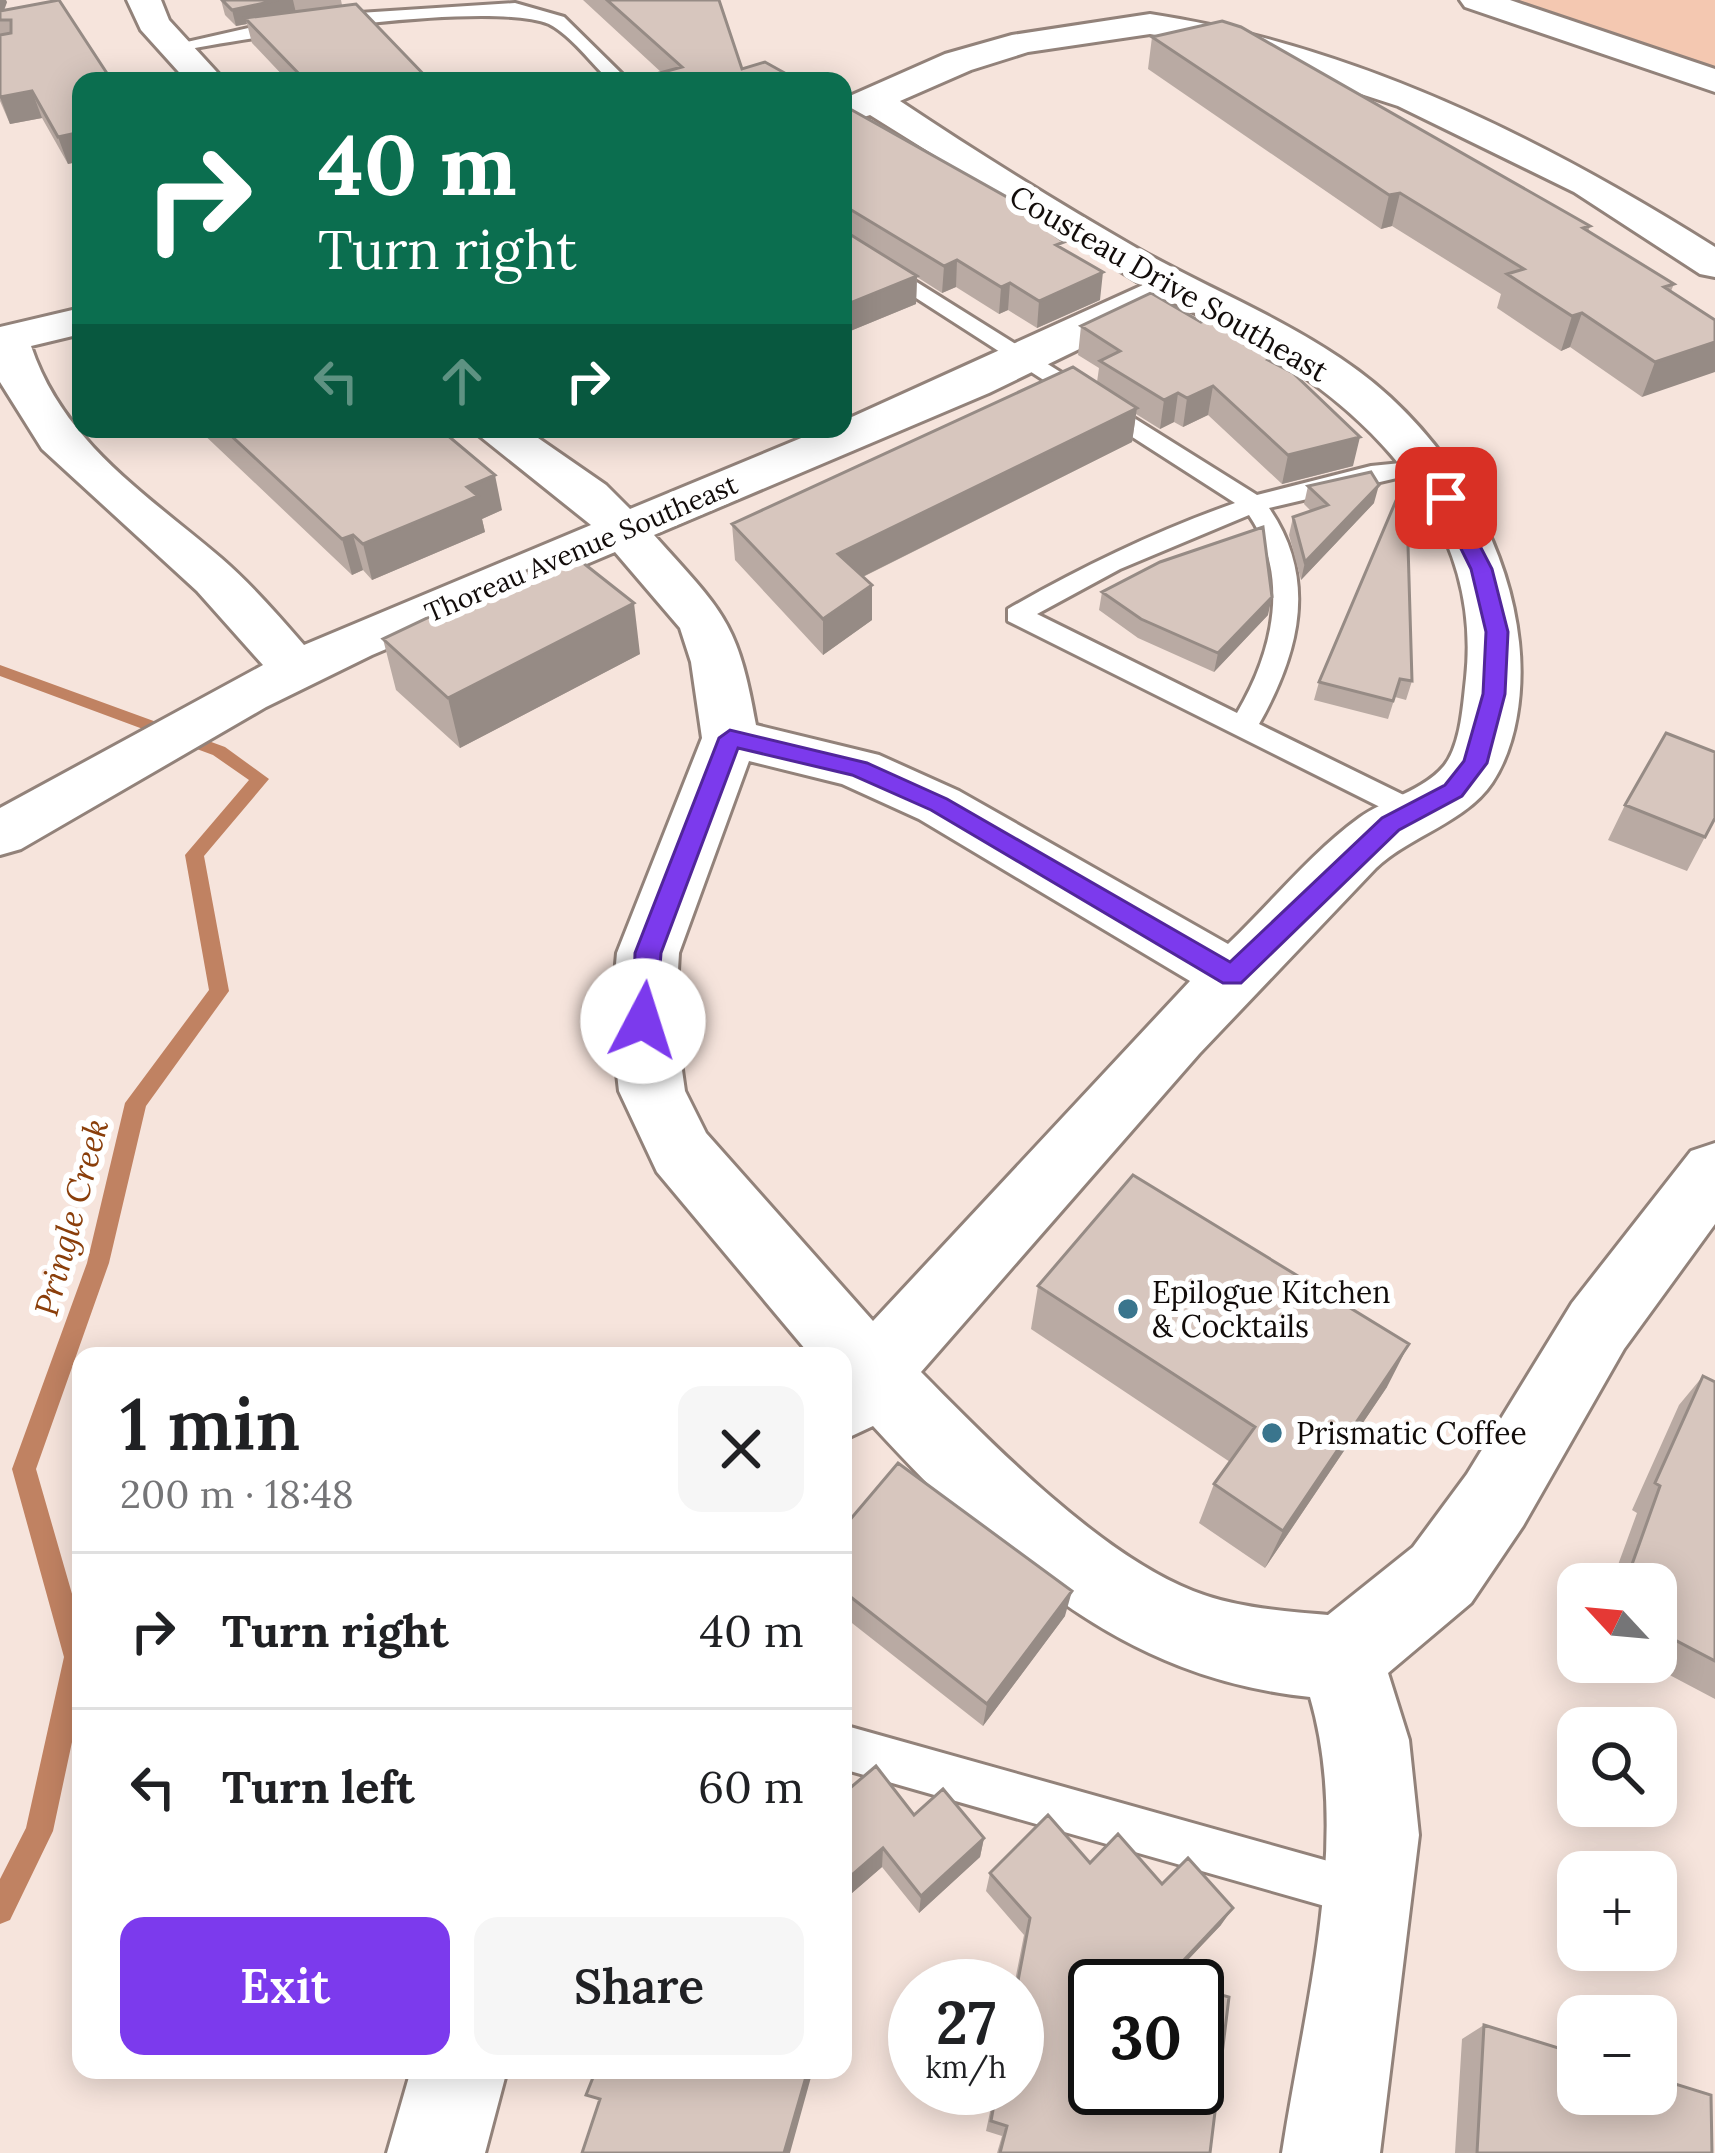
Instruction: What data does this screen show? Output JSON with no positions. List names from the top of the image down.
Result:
{
  "streets": {
    "street": ["Cousteau Drive Southeast", "Thoreau Avenue Southeast"]
  },
  "crossings": [
    ["Cousteau Drive Southeast", "Thoreau Avenue Southeast"]
  ],
  "water": ["Pringle Creek"],
  "places": ["Epilogue Kitchen & Cocktails", "Prismatic Coffee"],
  "north": "top left",
  "page": {
    "turn": ["40 m", "Turn right"],
    "heading": ["1 min", "200 m · 18:48"],
    "list": [
      {
        "name": "Turn right",
        "value": "40 m"
      },
      {
        "name": "Turn left",
        "value": "60 m"
      }
    ],
    "map_buttons": ["+", "−"],
    "buttons": ["Exit", "Share"],
    "speed": "27 km/h",
    "limit": "30"
  }
}
